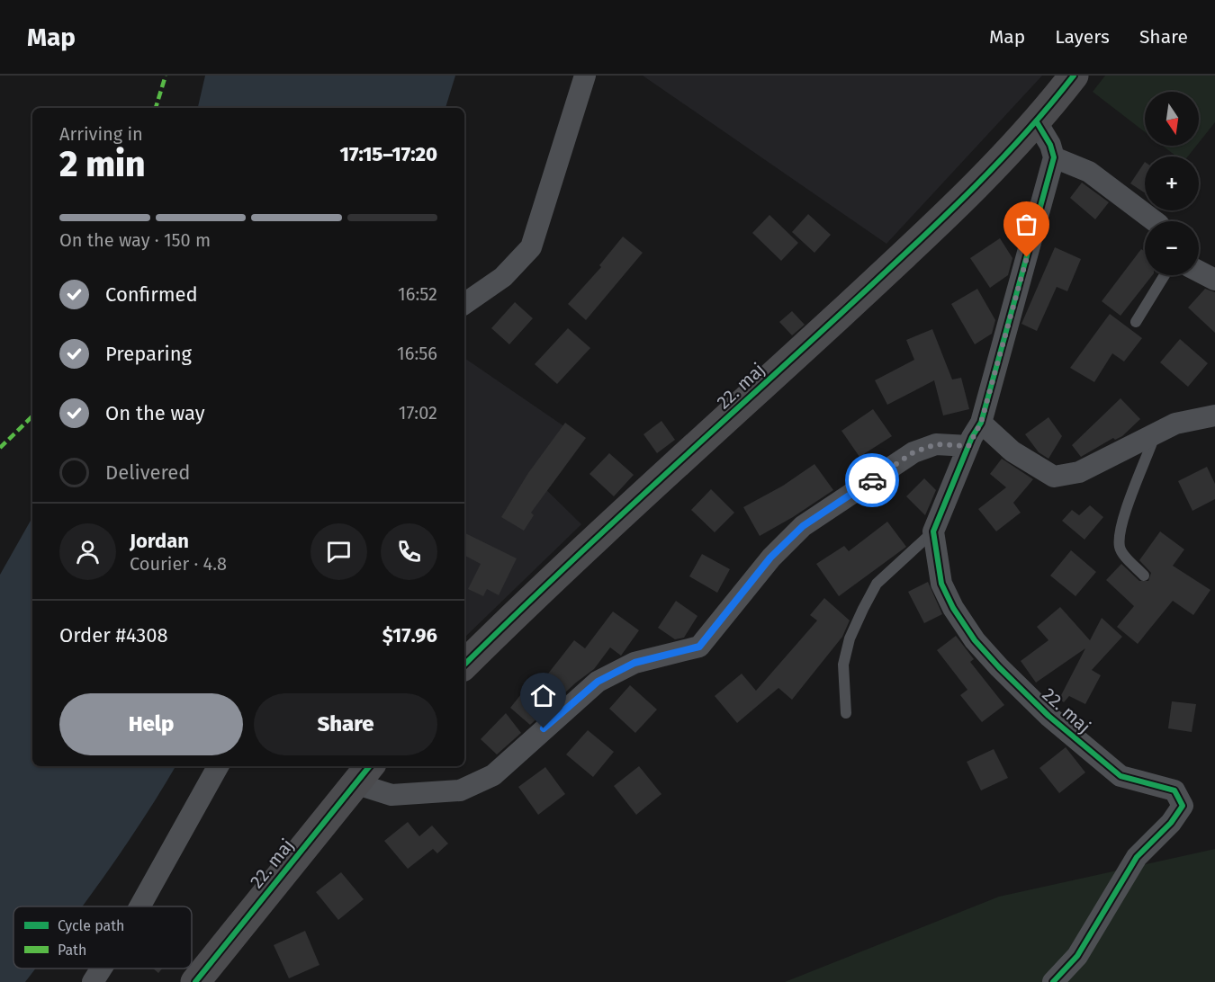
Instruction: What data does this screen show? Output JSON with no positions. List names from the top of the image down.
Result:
{
  "streets": {
    "main road": ["22. maj"]
  },
  "legend": ["Cycle path", "Path"],
  "north": "bottom",
  "page": {
    "header": "Map",
    "nav": ["Map", "Layers", "Share"],
    "map_buttons": ["+", "−"],
    "heading": ["2 min", "Arriving in", "17:15–17:20"],
    "panel": [
      "Jordan",
      "Courier · 4.8",
      "Order #4308",
      "$17.96"
    ],
    "bar": "On the way · 150 m",
    "list": [
      ["Confirmed", "16:52"],
      ["Preparing", "16:56"],
      ["On the way", "17:02"],
      "Delivered"
    ],
    "buttons": ["Help", "Share"]
  }
}
